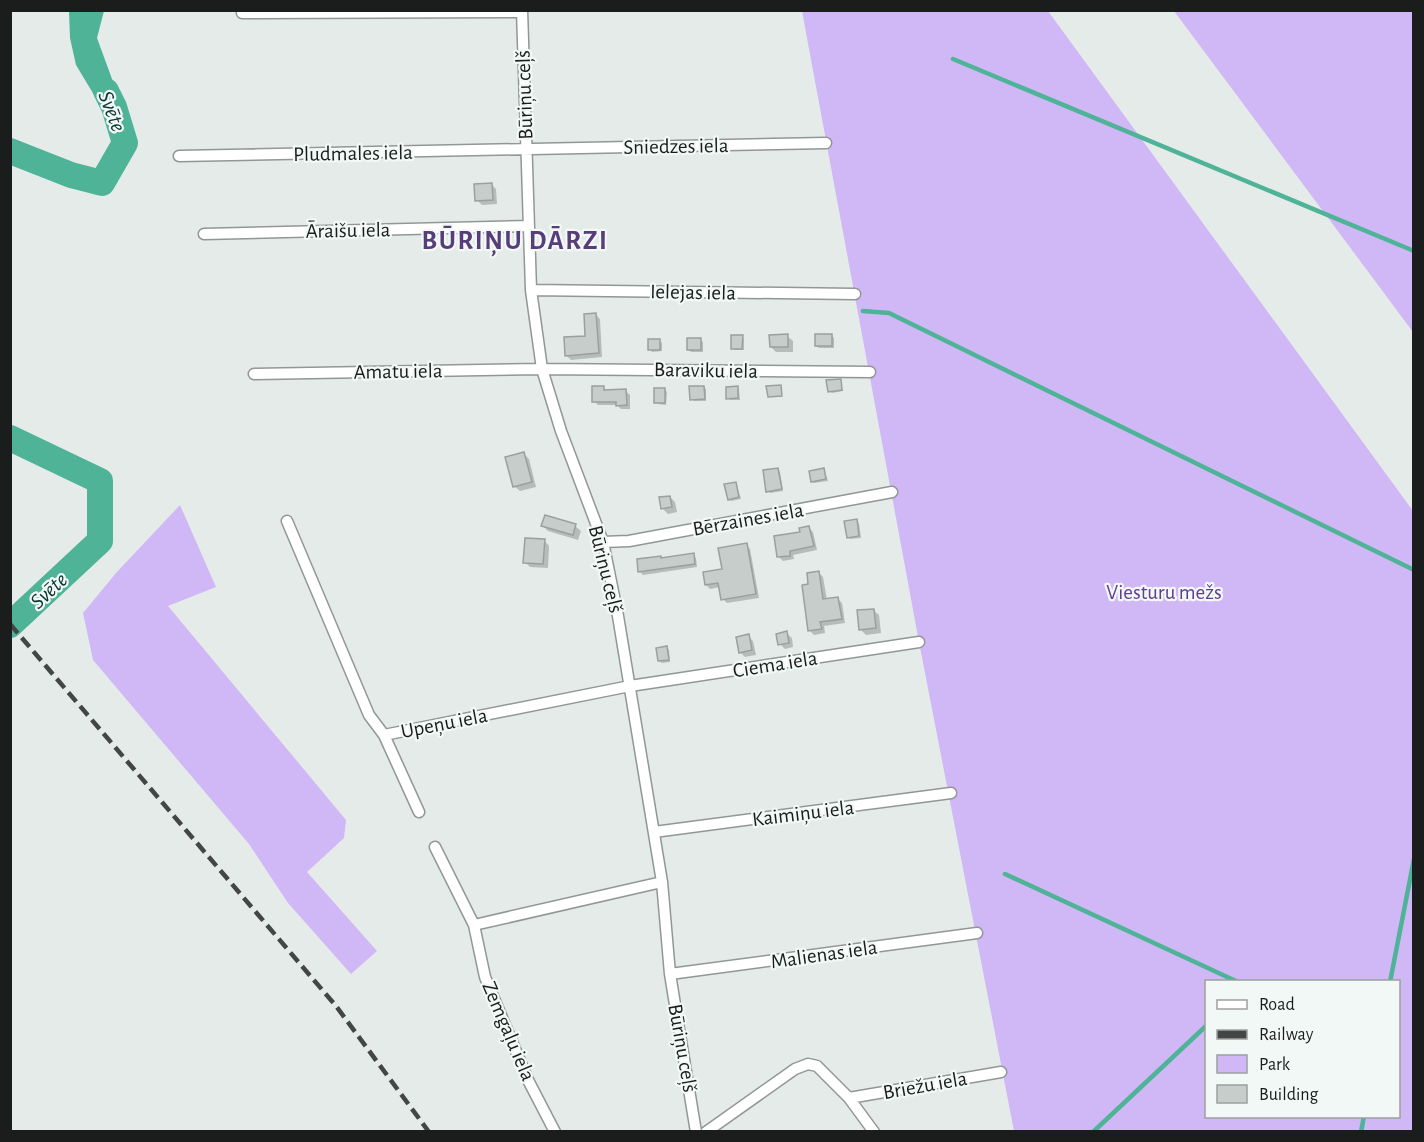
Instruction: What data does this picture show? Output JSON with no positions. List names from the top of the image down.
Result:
{
  "streets": {
    "street": [
      "Būriņu ceļš",
      "Sniedzes iela",
      "Pludmales iela",
      "Āraišu iela",
      "Ielejas iela",
      "Baraviku iela",
      "Amatu iela",
      "Bērzaines iela",
      "Ciema iela",
      "Upeņu iela",
      "Kaimiņu iela",
      "Malienas iela",
      "Zemgaļu iela",
      "Briežu iela"
    ]
  },
  "crossings": [
    ["Būriņu ceļš", "Sniedzes iela"],
    ["Būriņu ceļš", "Pludmales iela"],
    ["Būriņu ceļš", "Āraišu iela"],
    ["Būriņu ceļš", "Ielejas iela"],
    ["Būriņu ceļš", "Baraviku iela"],
    ["Būriņu ceļš", "Amatu iela"],
    ["Būriņu ceļš", "Bērzaines iela"],
    ["Būriņu ceļš", "Ciema iela"],
    ["Būriņu ceļš", "Upeņu iela"],
    ["Būriņu ceļš", "Kaimiņu iela"],
    ["Būriņu ceļš", "Malienas iela"],
    ["Sniedzes iela", "Pludmales iela"],
    ["Baraviku iela", "Amatu iela"],
    ["Ciema iela", "Upeņu iela"]
  ],
  "districts": ["BŪRIŅU DĀRZI"],
  "water": ["Svēte"],
  "parks": ["Viesturu mežs"],
  "legend": [
    "Road",
    "Railway",
    "Park",
    "Building"
  ]
}
